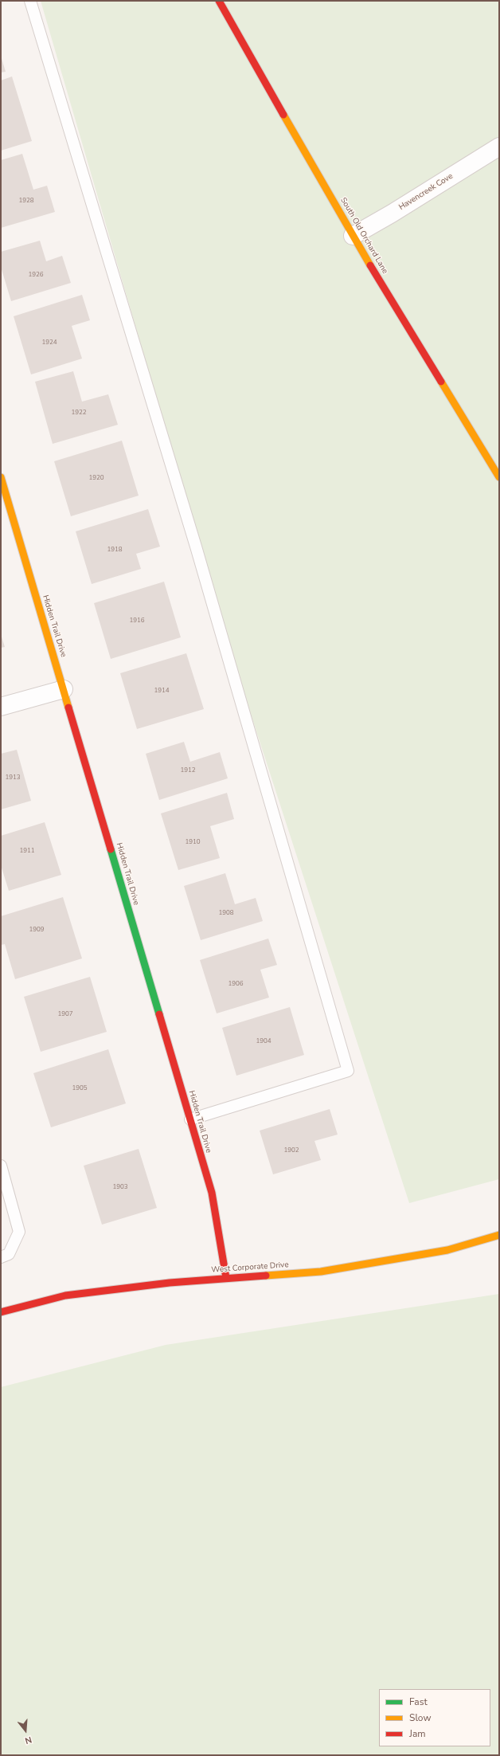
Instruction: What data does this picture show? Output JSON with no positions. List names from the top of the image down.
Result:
{
  "streets": {
    "street": [
      "Havencreek Cove",
      "South Old Orchard Lane",
      "Hidden Trail Drive",
      "West Corporate Drive"
    ]
  },
  "crossings": [
    ["Havencreek Cove", "South Old Orchard Lane"],
    ["Hidden Trail Drive", "West Corporate Drive"]
  ],
  "house_numbers": [
    "1928",
    "1926",
    "1924",
    "1922",
    "1920",
    "1918",
    "1916",
    "1914",
    "1912",
    "1913",
    "1910",
    "1911",
    "1908",
    "1909",
    "1906",
    "1907",
    "1904",
    "1905",
    "1902",
    "1903"
  ],
  "legend": ["Fast", "Slow", "Jam"],
  "north": "bottom"
}
